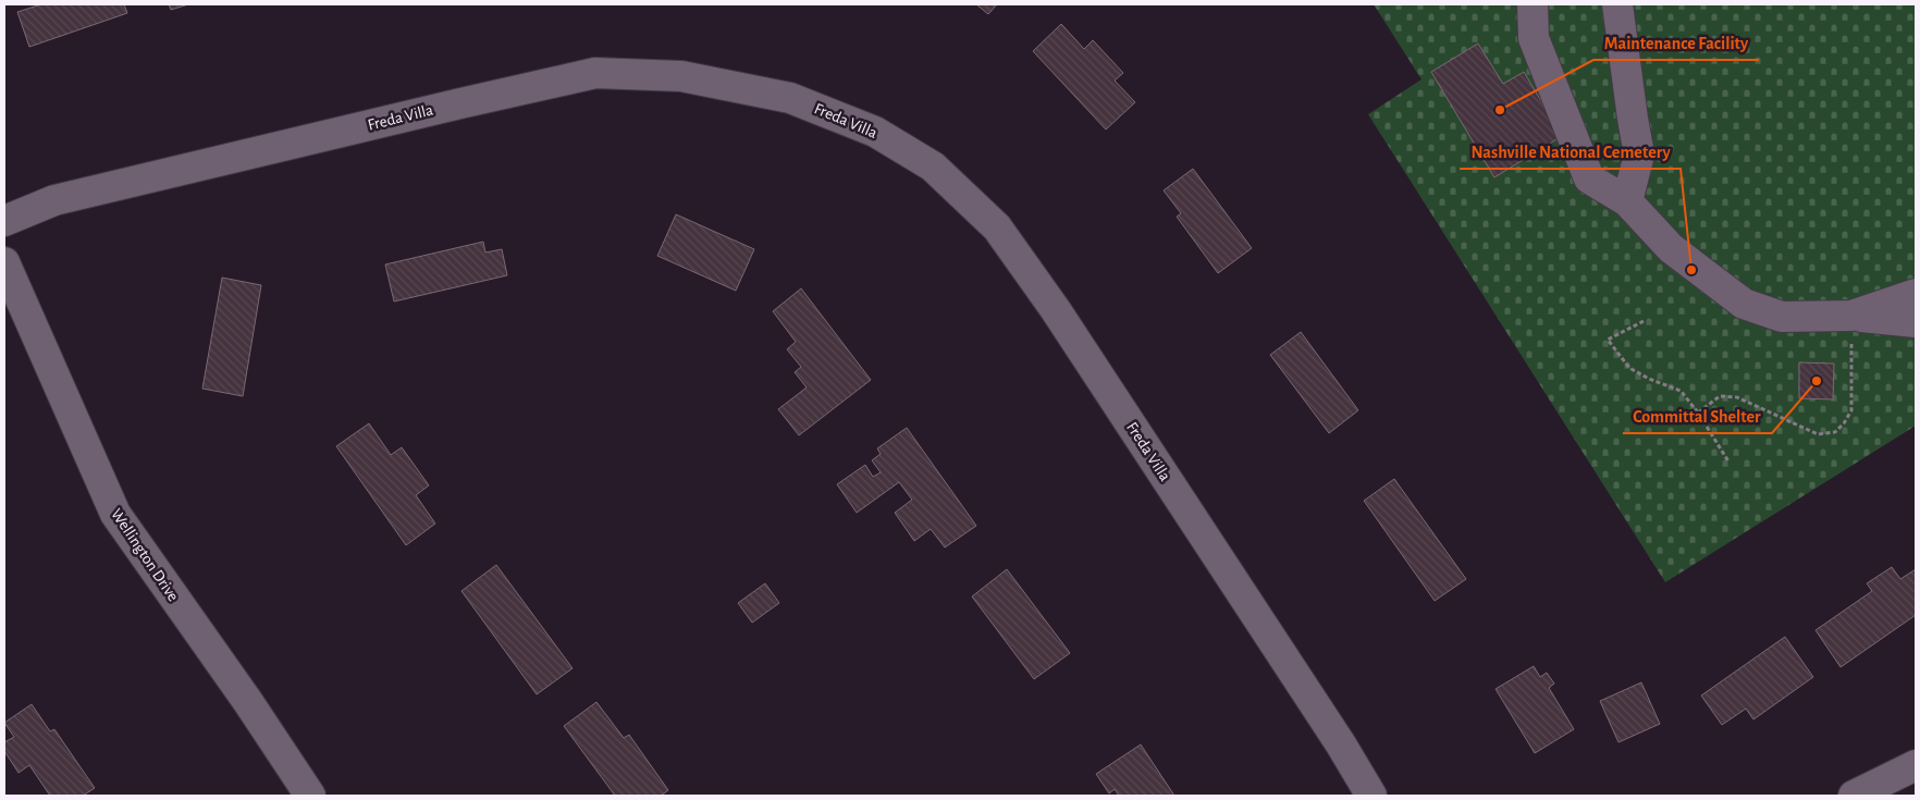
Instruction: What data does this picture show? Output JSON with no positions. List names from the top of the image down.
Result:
{
  "streets": {
    "street": ["Freda Villa", "Wellington Drive"]
  },
  "places": ["Maintenance Facility", "Nashville National Cemetery", "Committal Shelter"]
}
